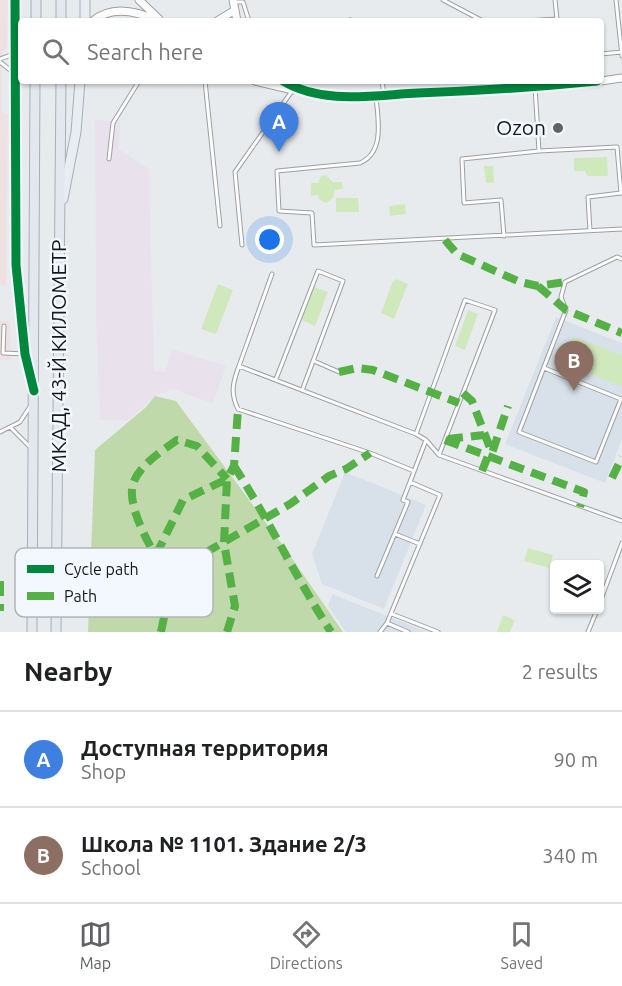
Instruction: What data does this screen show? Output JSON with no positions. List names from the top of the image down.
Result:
{
  "streets": {
    "highway": ["МКАД, 43-Й КИЛОМЕТР"]
  },
  "places": ["Ozon"],
  "legend": ["Cycle path", "Path"],
  "page": {
    "search": "Search here",
    "pins": ["A", "B"],
    "heading": ["Nearby", "2 results"],
    "list": [
      {
        "mark": "A",
        "name": "Доступная территория",
        "note": "Shop",
        "value": "90 m"
      },
      {
        "mark": "B",
        "name": "Школа № 1101. Здание 2/3",
        "note": "School",
        "value": "340 m"
      }
    ],
    "nav": ["Map", "Directions", "Saved"]
  }
}
